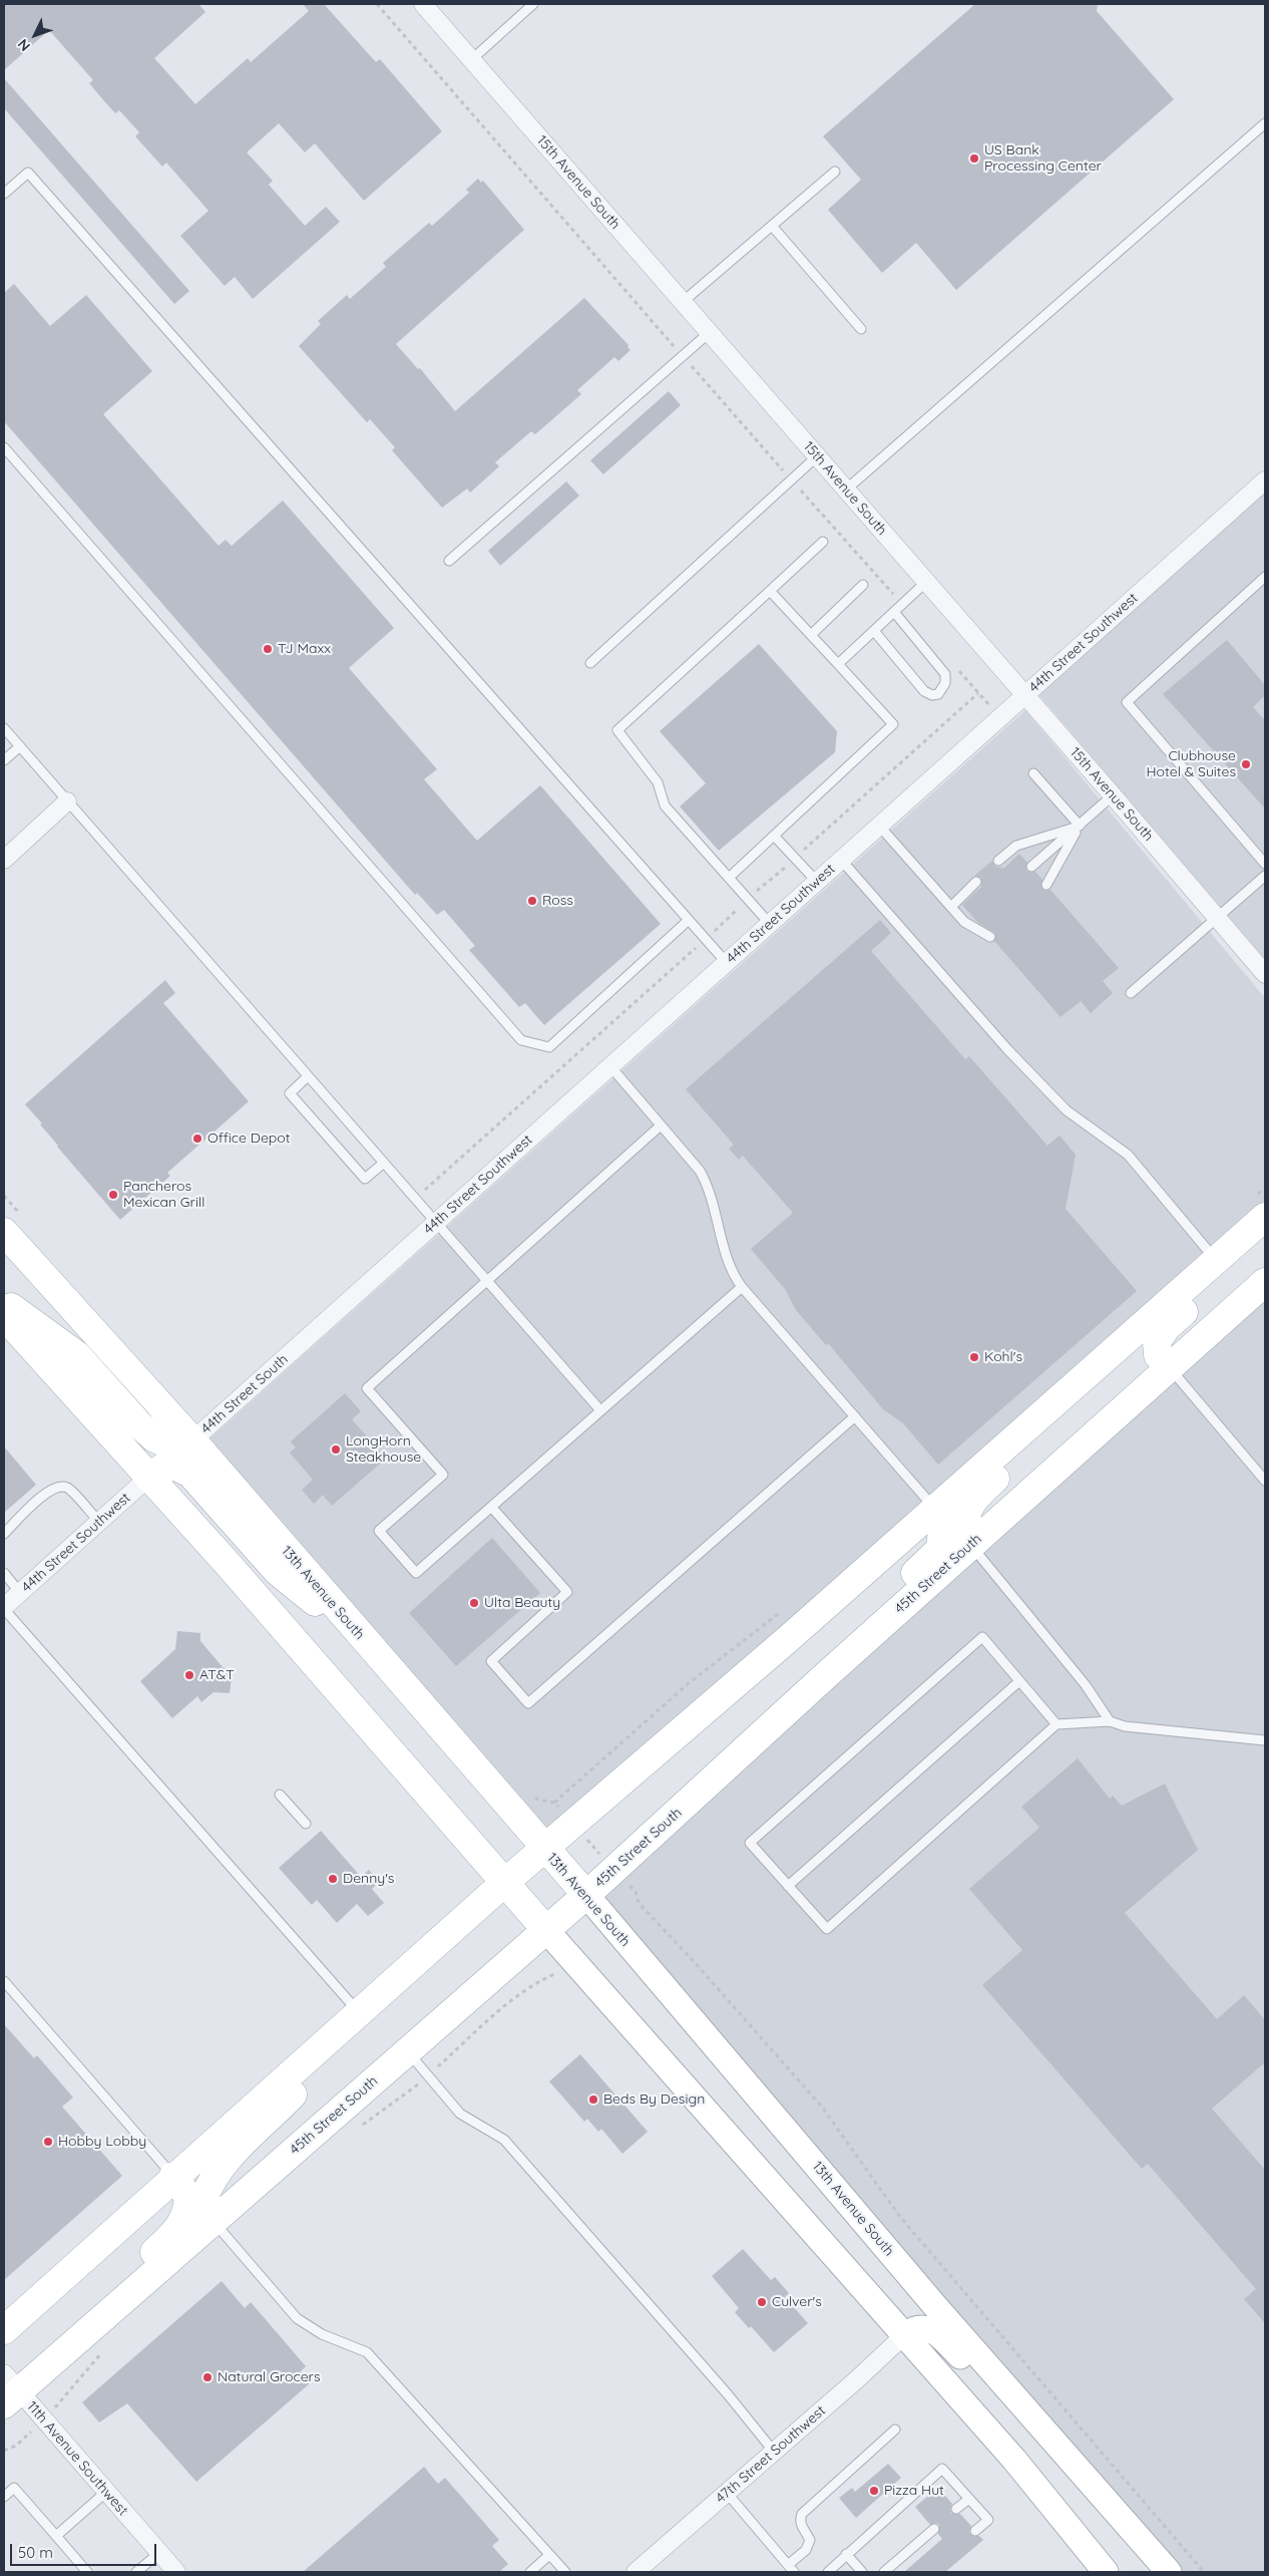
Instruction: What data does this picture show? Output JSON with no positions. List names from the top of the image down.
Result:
{
  "streets": {
    "main road": ["45th Street South", "13th Avenue South"],
    "street": [
      "15th Avenue South",
      "44th Street Southwest",
      "44th Street South",
      "47th Street Southwest",
      "11th Avenue Southwest"
    ]
  },
  "crossings": [
    ["15th Avenue South", "44th Street Southwest"],
    ["44th Street Southwest", "44th Street South"],
    ["44th Street South", "13th Avenue South"],
    ["45th Street South", "13th Avenue South"],
    ["45th Street South", "11th Avenue Southwest"]
  ],
  "places": [
    "US Bank Processing Center",
    "TJ Maxx",
    "Clubhouse Hotel & Suites",
    "Ross",
    "Office Depot",
    "Pancheros Mexican Grill",
    "Kohl's",
    "LongHorn Steakhouse",
    "Ulta Beauty",
    "AT&T",
    "Denny's",
    "Beds By Design",
    "Hobby Lobby",
    "Culver's",
    "Natural Grocers",
    "Pizza Hut"
  ],
  "scale_bar": "50 m",
  "north": "bottom left"
}
